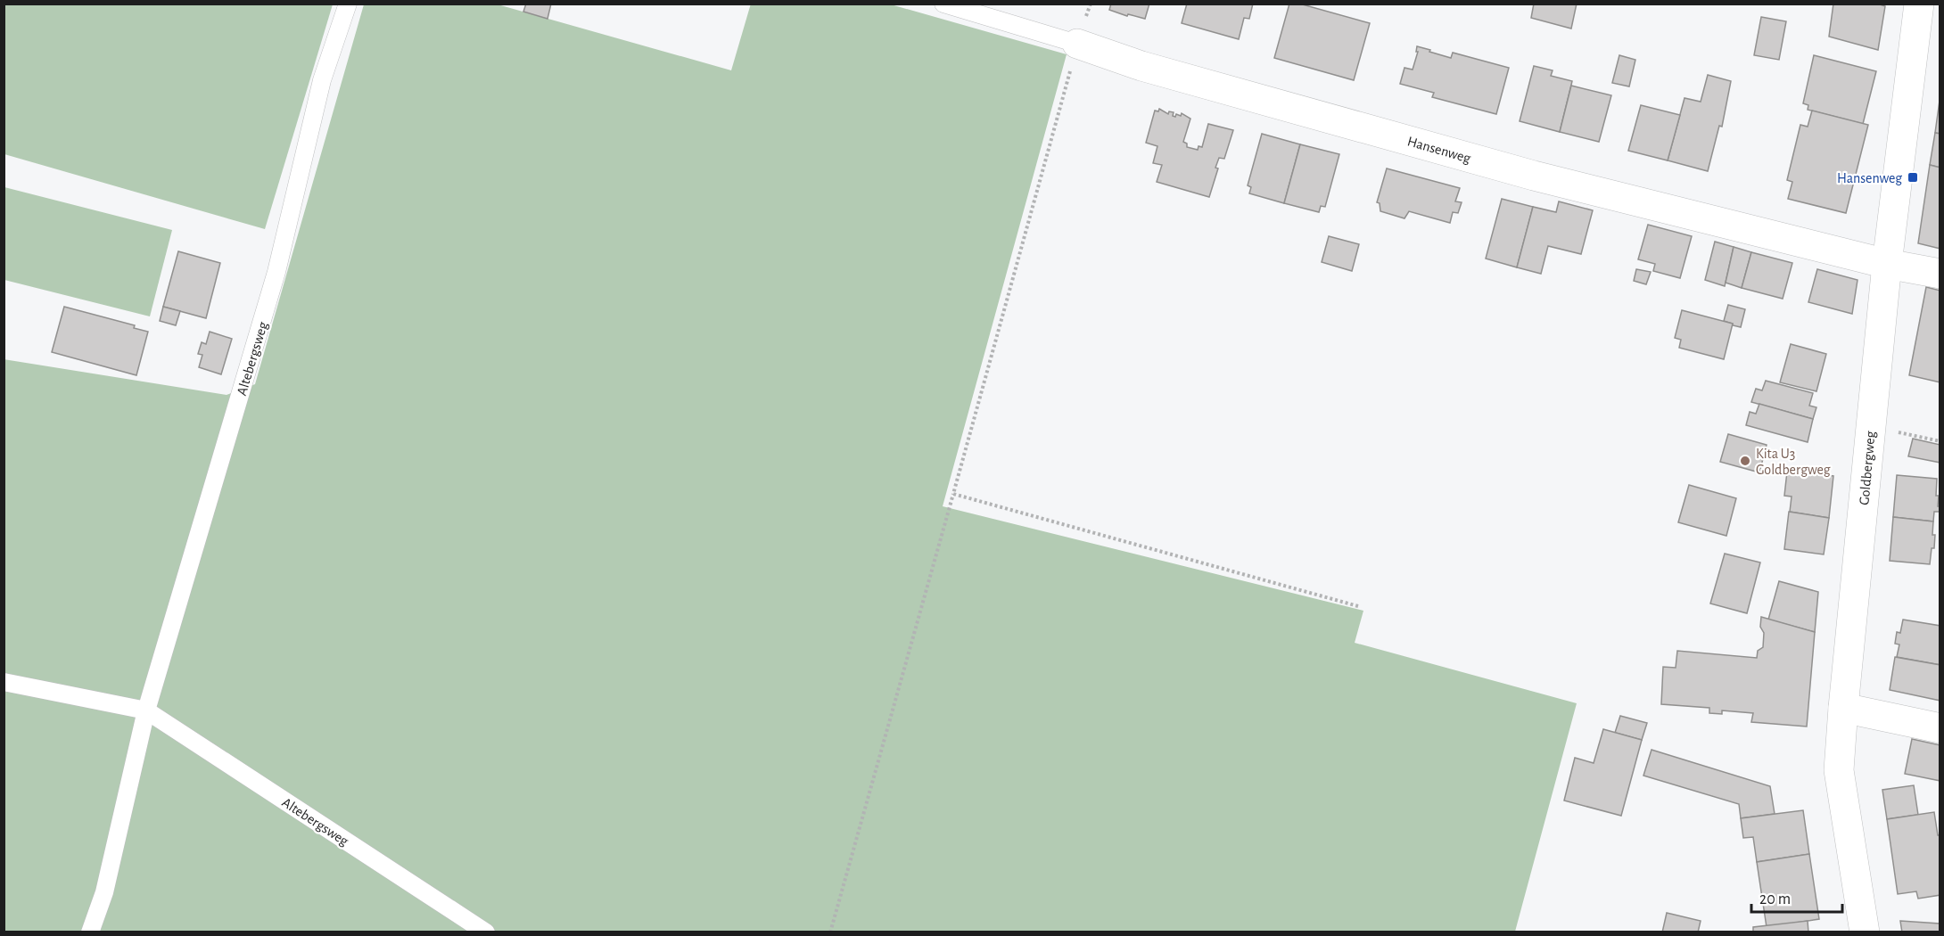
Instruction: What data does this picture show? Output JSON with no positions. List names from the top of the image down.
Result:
{
  "streets": {
    "street": ["Hansenweg", "Goldbergweg"],
    "lane": ["Altebergsweg"]
  },
  "crossings": [
    ["Hansenweg", "Goldbergweg"]
  ],
  "places": {
    "transit": ["Hansenweg"],
    "other": ["Kita U3 Goldbergweg"]
  },
  "scale_bar": "20 m"
}
